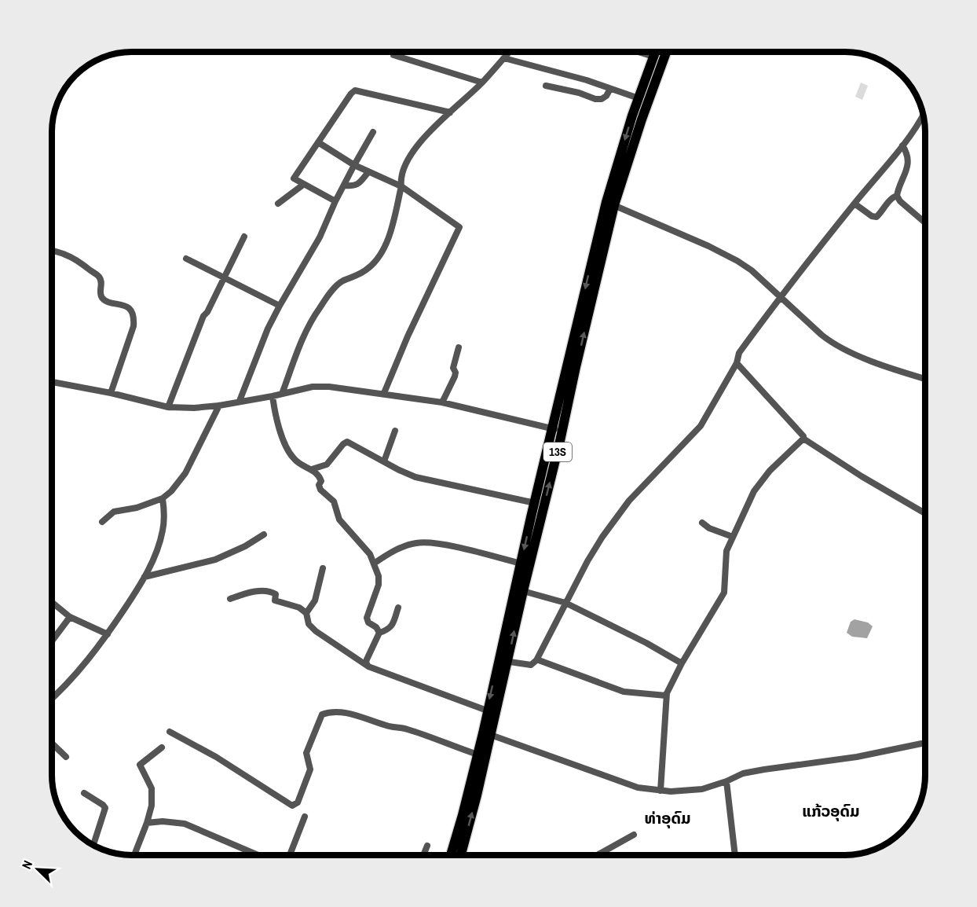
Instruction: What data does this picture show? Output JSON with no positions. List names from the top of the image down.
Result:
{
  "streets": {
    "highway": ["13S"]
  },
  "districts": ["ແກ້ວອຸດົມ", "ທ່າອຸດົມ"],
  "north": "top left"
}
